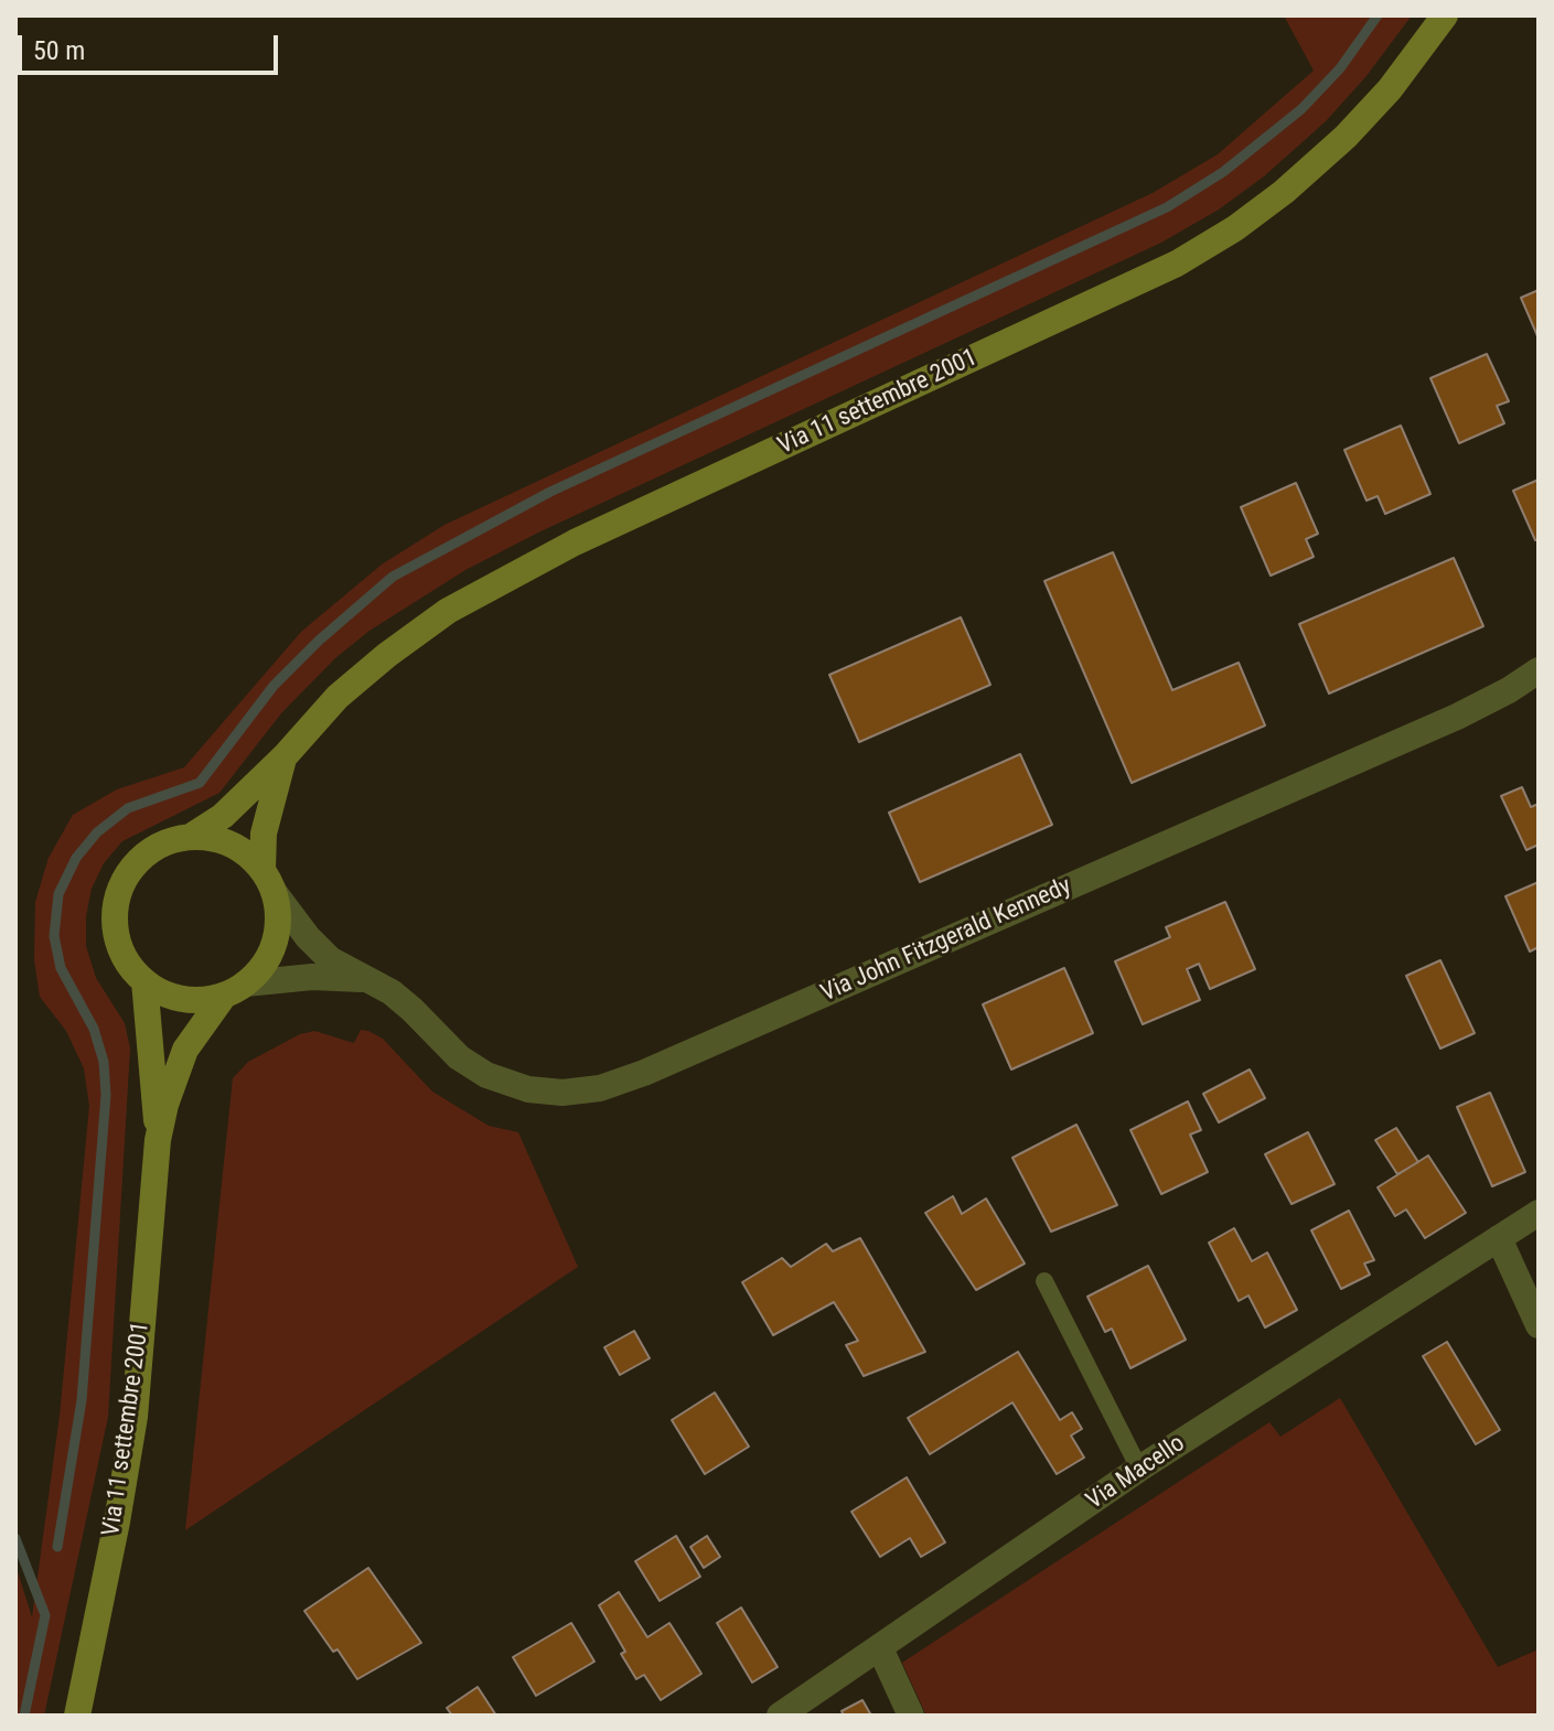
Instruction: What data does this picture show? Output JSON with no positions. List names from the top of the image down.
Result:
{
  "streets": {
    "main road": ["Via 11 settembre 2001"],
    "street": ["Via John Fitzgerald Kennedy", "Via Macello"]
  },
  "crossings": [
    ["Via 11 settembre 2001", "Via John Fitzgerald Kennedy"]
  ],
  "scale_bar": "50 m"
}
